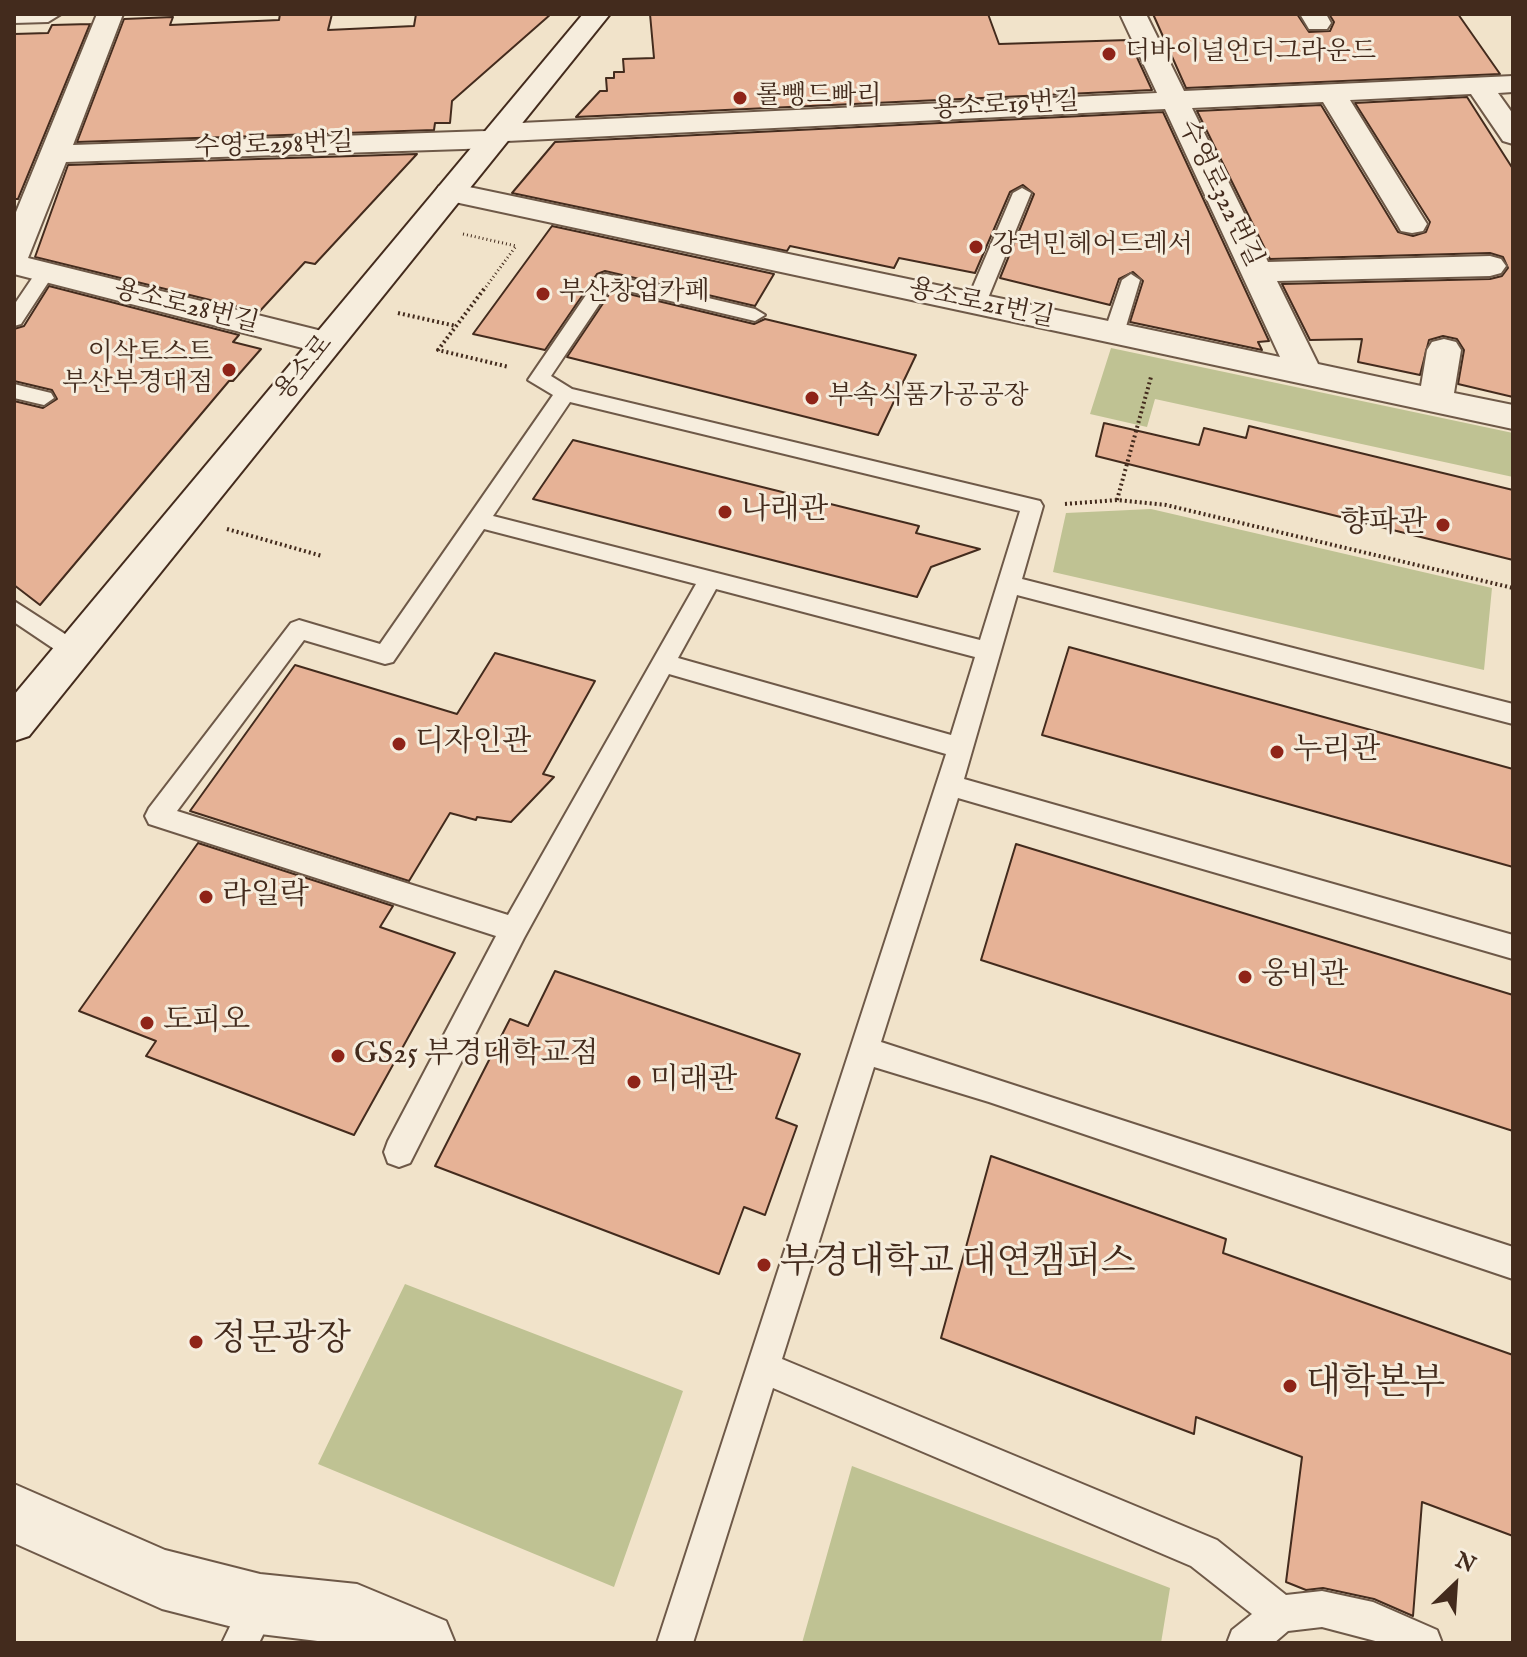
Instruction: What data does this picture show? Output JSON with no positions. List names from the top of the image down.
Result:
{
  "streets": {
    "street": [
      "용소로19번길",
      "수영로298번길",
      "수영로322번길",
      "용소로21번길",
      "용소로28번길",
      "용소로"
    ]
  },
  "crossings": [
    ["용소로19번길", "수영로298번길"],
    ["용소로19번길", "수영로322번길"],
    ["용소로19번길", "용소로"],
    ["수영로298번길", "용소로"],
    ["수영로322번길", "용소로21번길"],
    ["용소로21번길", "용소로"],
    ["용소로28번길", "용소로"]
  ],
  "places": [
    "더바이널언더그라운드",
    "롤뺑드빠리",
    "강려민헤어드레서",
    "부산창업카페",
    "이삭토스트 부산부경대점",
    "부속식품가공공장",
    "나래관",
    "향파관",
    "디자인관",
    "누리관",
    "라일락",
    "웅비관",
    "도피오",
    "GS25 부경대학교점",
    "미래관",
    "부경대학교 대연캠퍼스",
    "정문광장",
    "대학본부"
  ],
  "north": "top right"
}
